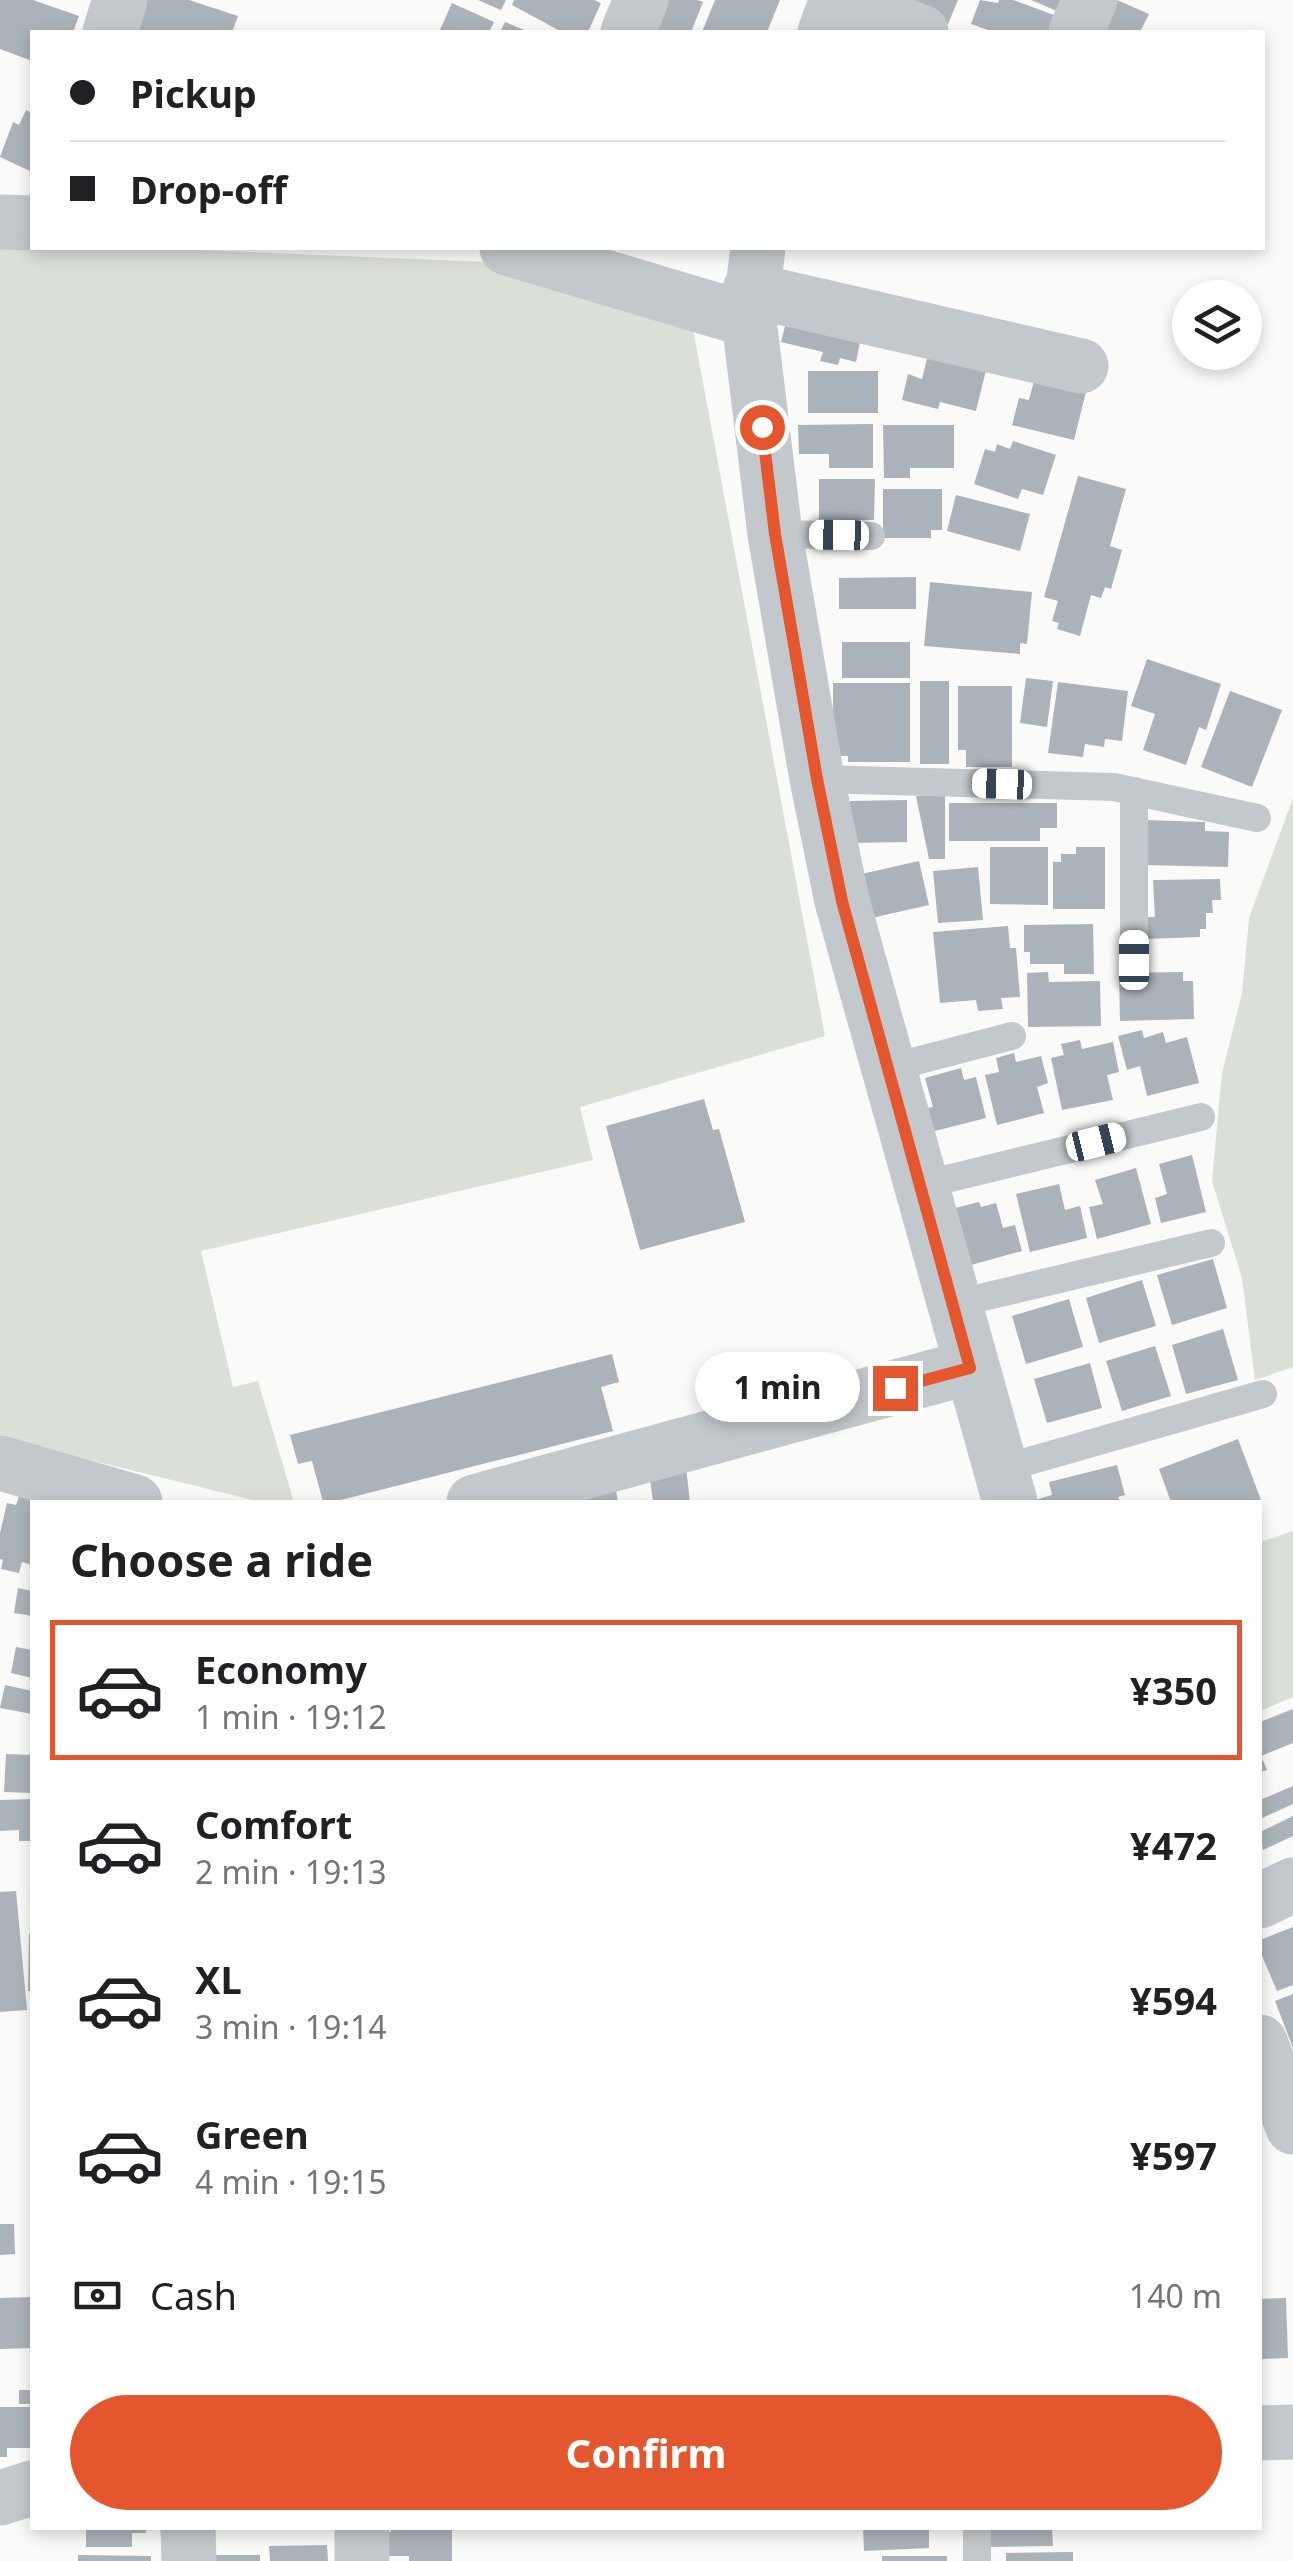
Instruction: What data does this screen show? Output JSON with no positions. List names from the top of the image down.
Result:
{
  "page": {
    "banner": ["Pickup", "Drop-off"],
    "bubble": "1 min",
    "heading": "Choose a ride",
    "list": [
      {
        "name": "Economy",
        "note": "1 min · 19:12",
        "value": "¥350"
      },
      {
        "name": "Comfort",
        "note": "2 min · 19:13",
        "value": "¥472"
      },
      {
        "name": "XL",
        "note": "3 min · 19:14",
        "value": "¥594"
      },
      {
        "name": "Green",
        "note": "4 min · 19:15",
        "value": "¥597"
      }
    ],
    "pay": ["Cash", "140 m"],
    "buttons": "Confirm"
  }
}
